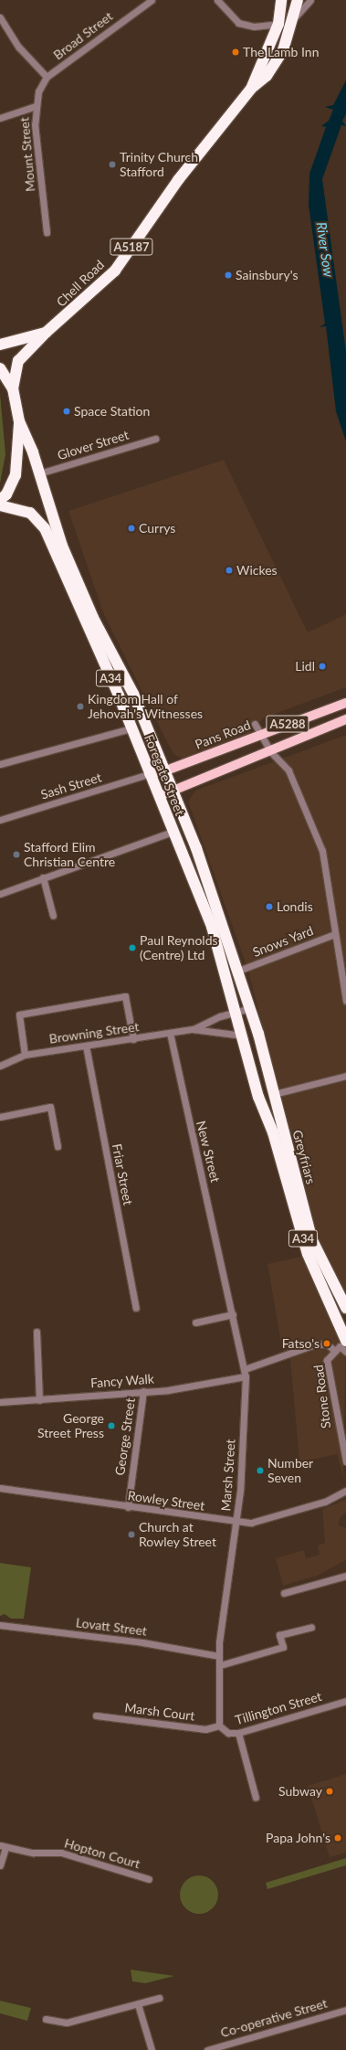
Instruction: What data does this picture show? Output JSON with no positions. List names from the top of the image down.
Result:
{
  "streets": {
    "highway": [
      "A5187",
      "Chell Road",
      "A34",
      "Foregate Street",
      "Greyfriars"
    ],
    "main road": ["A5288", "Pans Road"],
    "street": [
      "Broad Street",
      "Mount Street",
      "Glover Street",
      "Sash Street",
      "Snows Yard",
      "Browning Street",
      "New Street",
      "Friar Street",
      "Fancy Walk",
      "Stone Road",
      "George Street",
      "Marsh Street",
      "Rowley Street",
      "Lovatt Street",
      "Tillington Street",
      "Marsh Court",
      "Hopton Court",
      "Co-operative Street"
    ]
  },
  "crossings": [
    ["Broad Street", "Mount Street"],
    ["A5187", "Chell Road"],
    ["Glover Street", "A34"],
    ["Glover Street", "Foregate Street"],
    ["A34", "Foregate Street"],
    ["A5288", "Foregate Street"],
    ["Pans Road", "Foregate Street"],
    ["Pans Road", "Sash Street"],
    ["Foregate Street", "Sash Street"],
    ["Foregate Street", "Snows Yard"],
    ["Foregate Street", "Browning Street"],
    ["Foregate Street", "Greyfriars"],
    ["Browning Street", "New Street"],
    ["Browning Street", "Greyfriars"],
    ["Browning Street", "Friar Street"],
    ["New Street", "Marsh Street"],
    ["Fancy Walk", "George Street"],
    ["Fancy Walk", "Marsh Street"],
    ["George Street", "Rowley Street"],
    ["Marsh Street", "Rowley Street"],
    ["Marsh Street", "Lovatt Street"],
    ["Marsh Street", "Tillington Street"],
    ["Marsh Street", "Marsh Court"],
    ["Tillington Street", "Marsh Court"]
  ],
  "water": ["River Sow"],
  "places": [
    "The Lamb Inn",
    "Trinity Church Stafford",
    "Sainsbury's",
    "Space Station",
    "Currys",
    "Wickes",
    "Lidl",
    "Kingdom Hall of Jehovah's Witnesses",
    "Stafford Elim Christian Centre",
    "Londis",
    "Paul Reynolds (Centre) Ltd",
    "Fatso's",
    "George Street Press",
    "Number Seven",
    "Church at Rowley Street",
    "Subway",
    "Papa John's"
  ]
}
